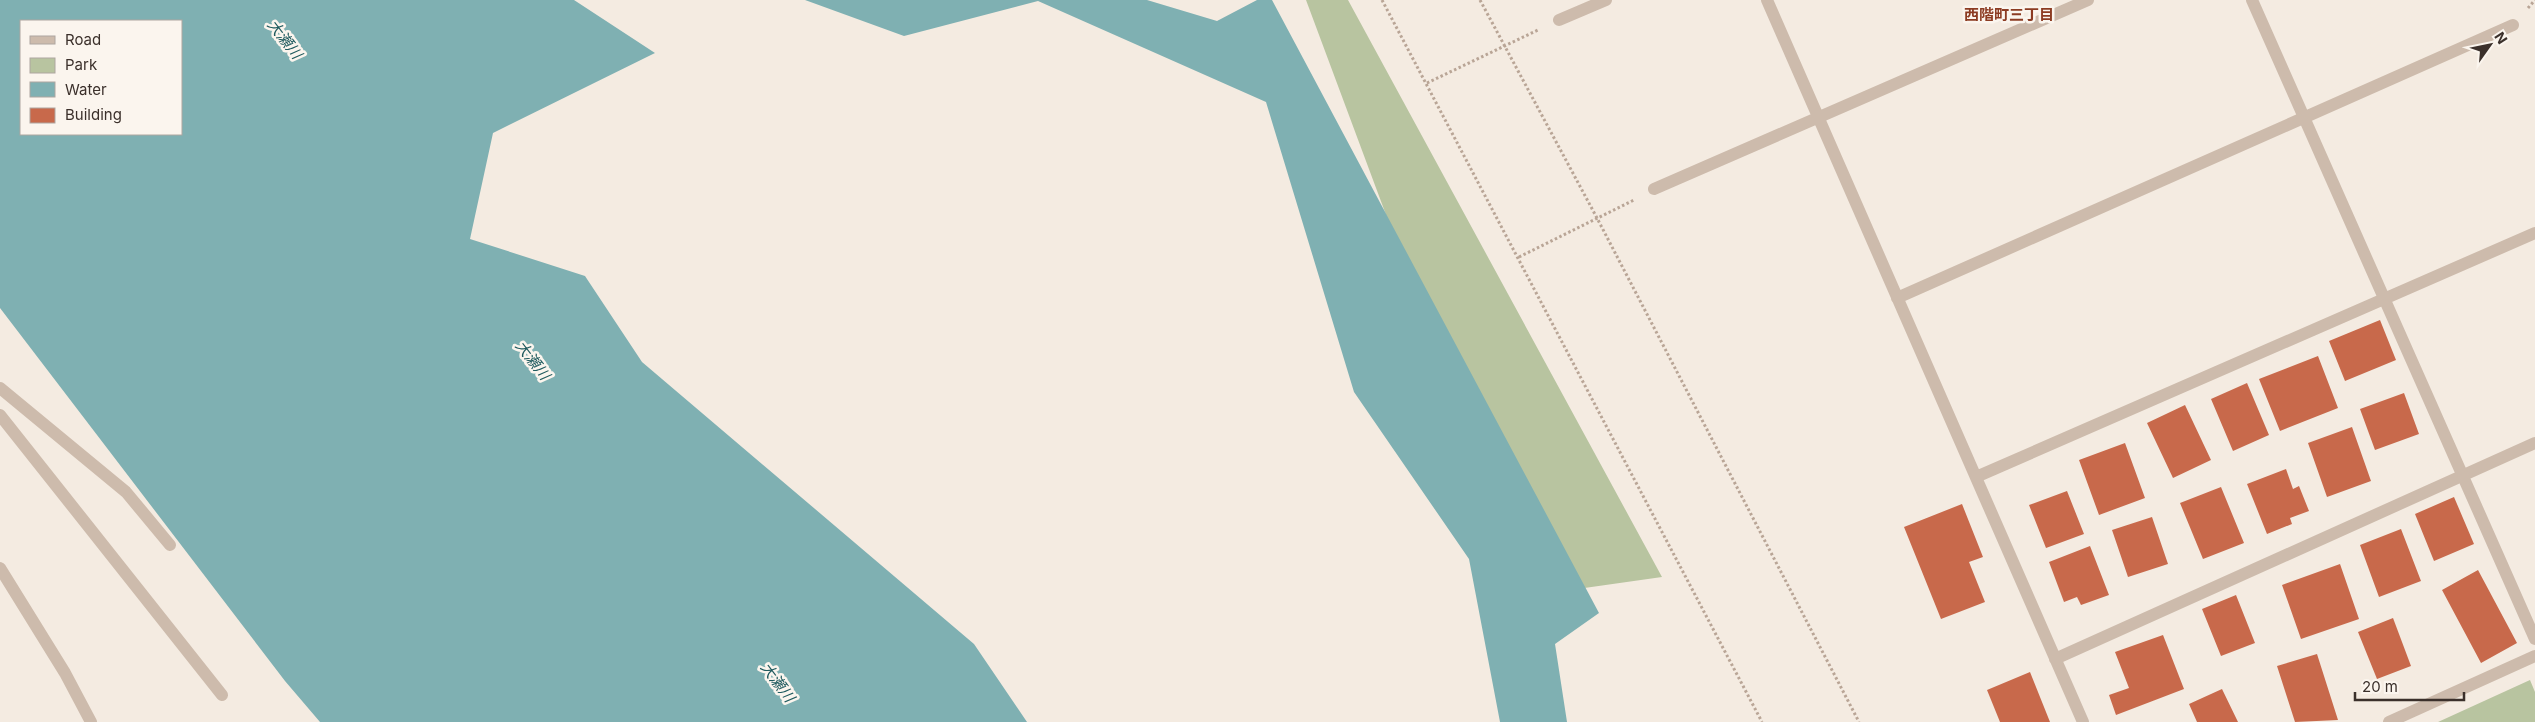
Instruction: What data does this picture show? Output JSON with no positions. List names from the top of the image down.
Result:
{
  "districts": ["西階町三丁目"],
  "water": ["大瀬川"],
  "legend": [
    "Road",
    "Park",
    "Water",
    "Building"
  ],
  "scale_bar": "20 m",
  "north": "top right"
}
